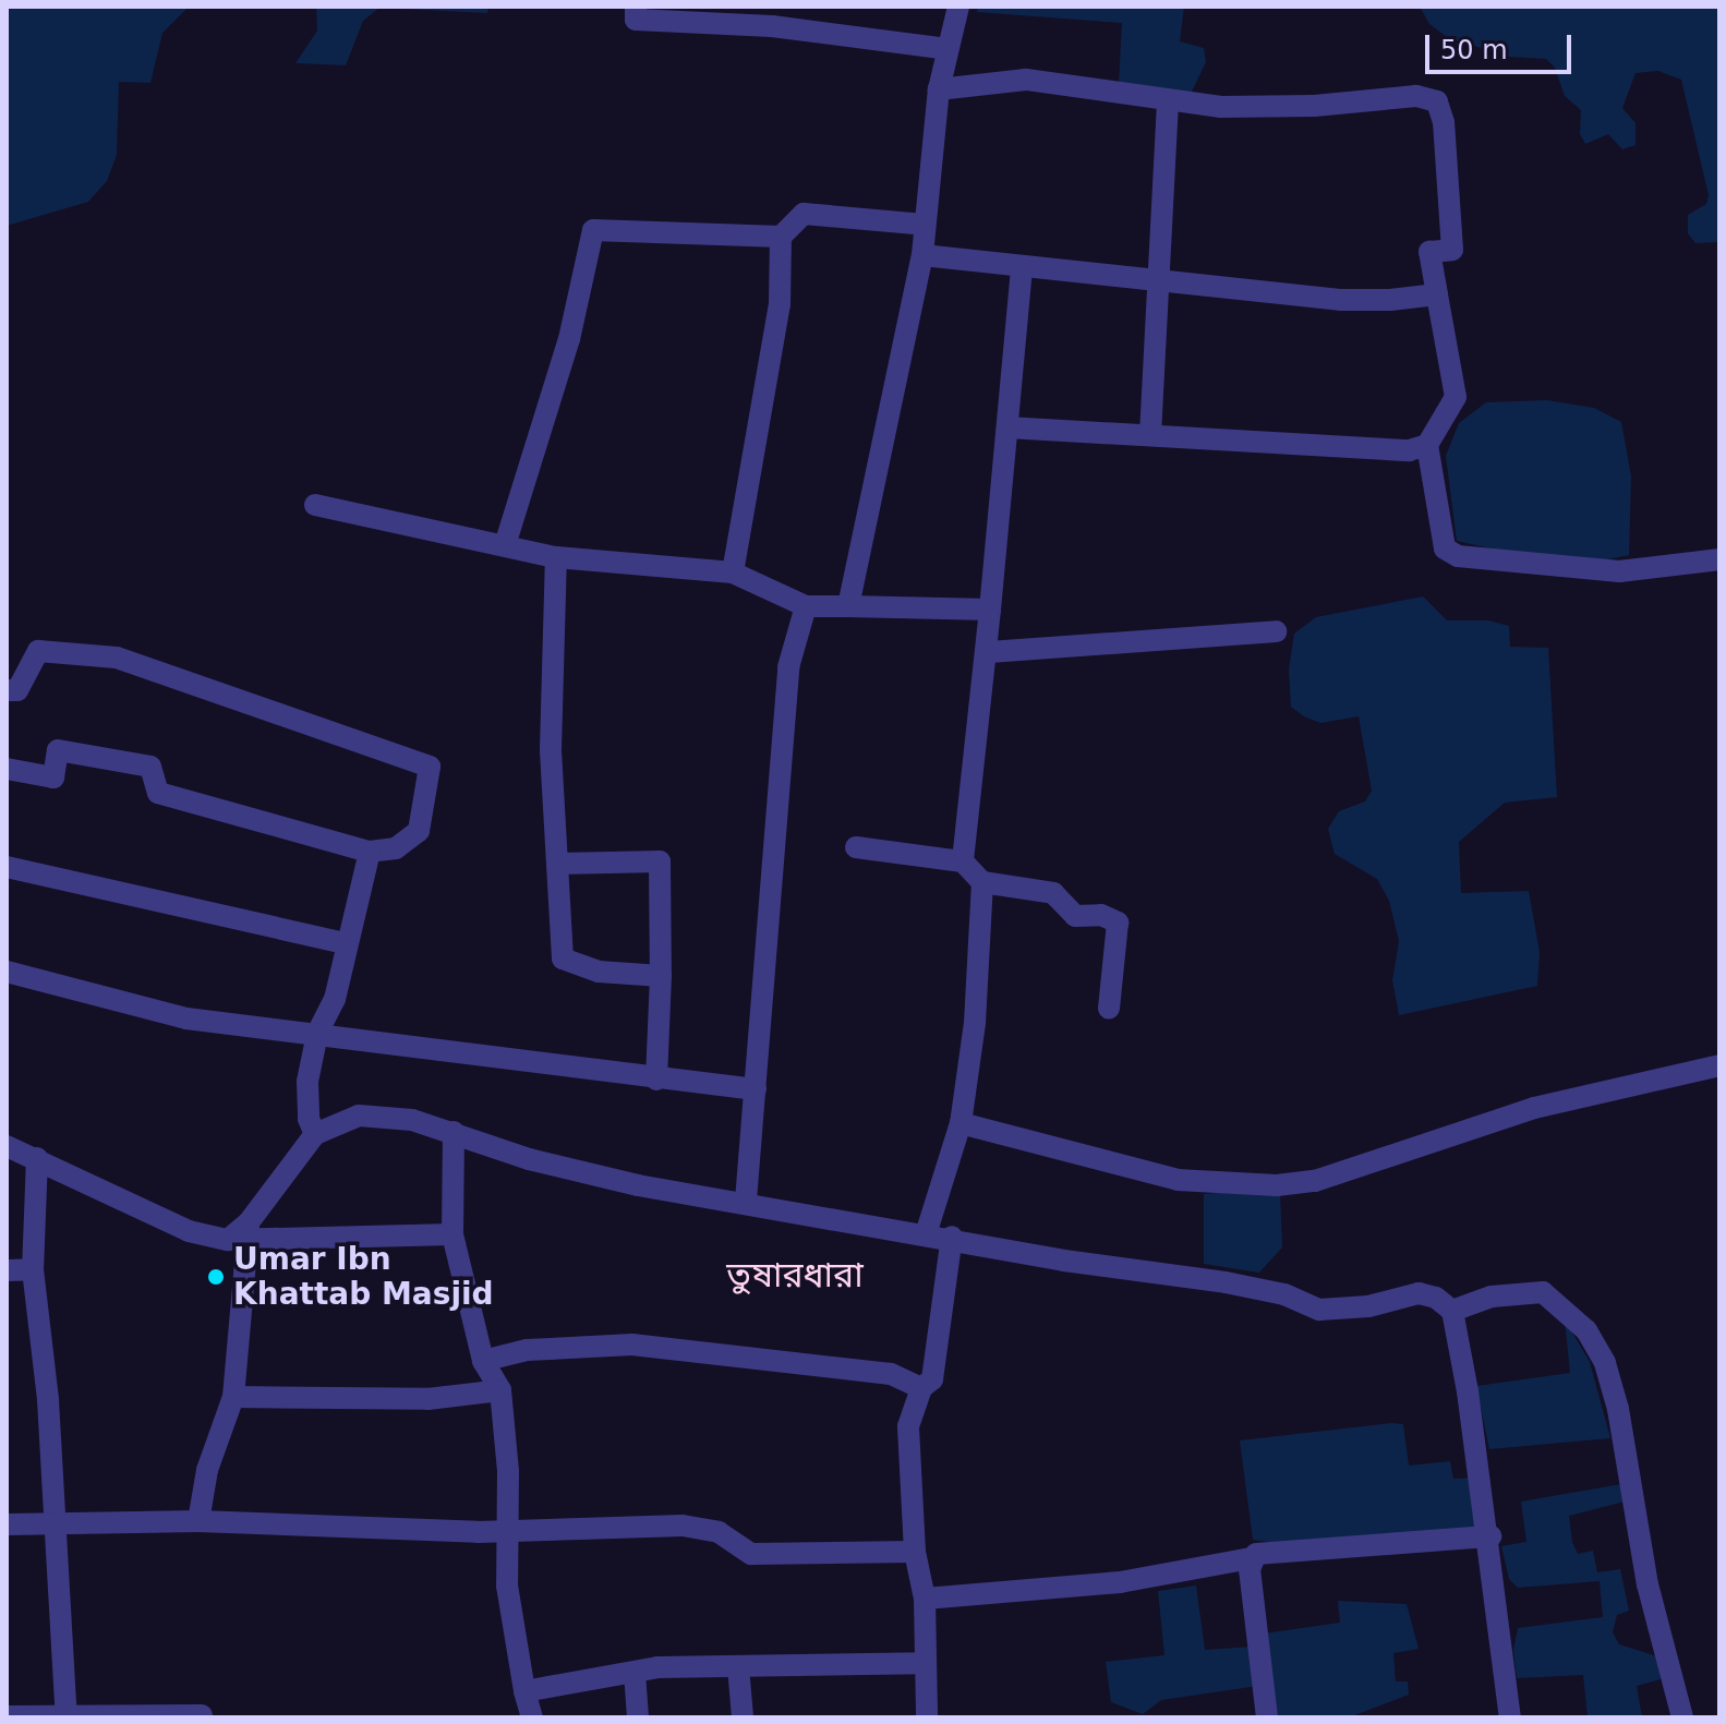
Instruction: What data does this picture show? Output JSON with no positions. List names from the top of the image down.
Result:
{
  "districts": ["তুষারধারা"],
  "places": ["Umar Ibn Khattab Masjid"],
  "scale_bar": "50 m"
}
